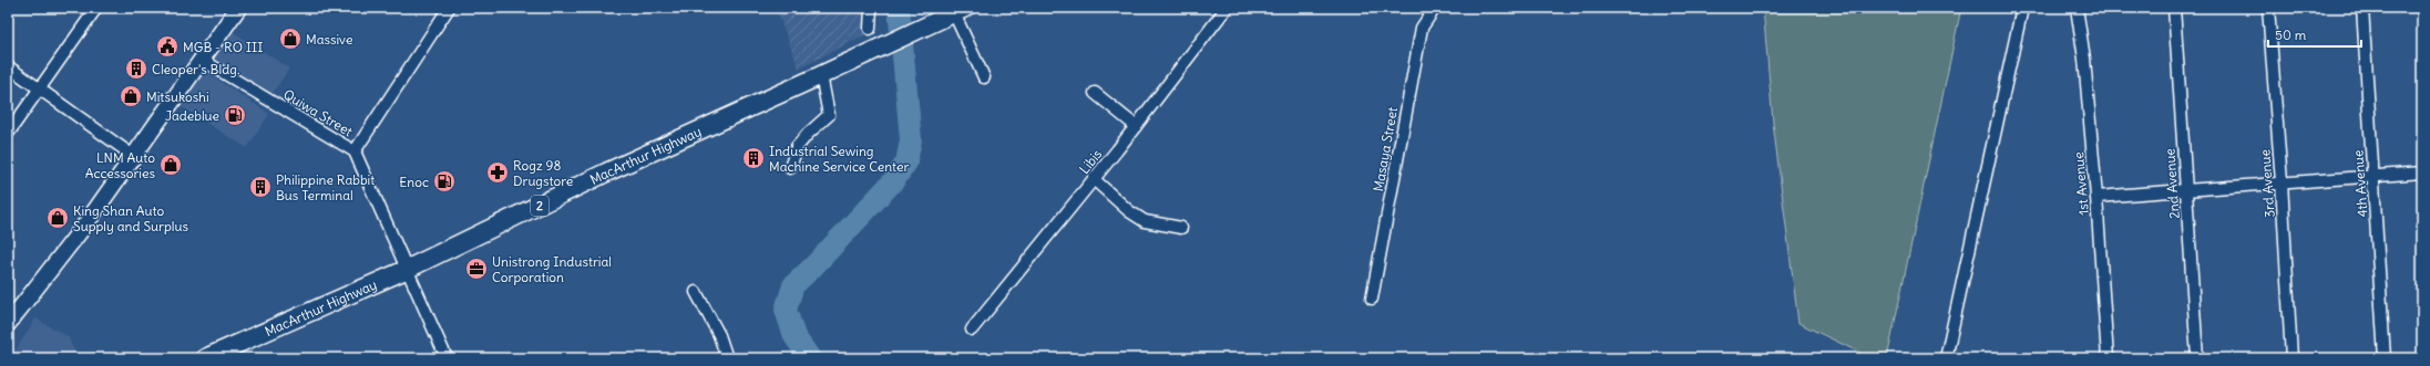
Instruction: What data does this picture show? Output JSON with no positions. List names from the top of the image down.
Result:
{
  "streets": {
    "highway": ["MacArthur Highway", "2"],
    "street": [
      "Quiwa Street",
      "Masaya Street",
      "Libis",
      "1st Avenue",
      "2nd Avenue",
      "3rd Avenue",
      "4th Avenue"
    ]
  },
  "crossings": [
    ["Quiwa Street", "MacArthur Highway"]
  ],
  "places": {
    "shop": [
      "Massive",
      "Mitsukoshi",
      "LNM Auto Accessories",
      "King Shan Auto Supply and Surplus"
    ],
    "public building": ["MGB - RO III"],
    "building": ["Cleoper's Bldg.", "Industrial Sewing Machine Service Center", "Philippine Rabbit Bus Terminal"],
    "fuel station": ["Jadeblue", "Enoc"],
    "pharmacy": ["Rogz 98 Drugstore"],
    "office": ["Unistrong Industrial Corporation"]
  },
  "scale_bar": "50 m"
}
